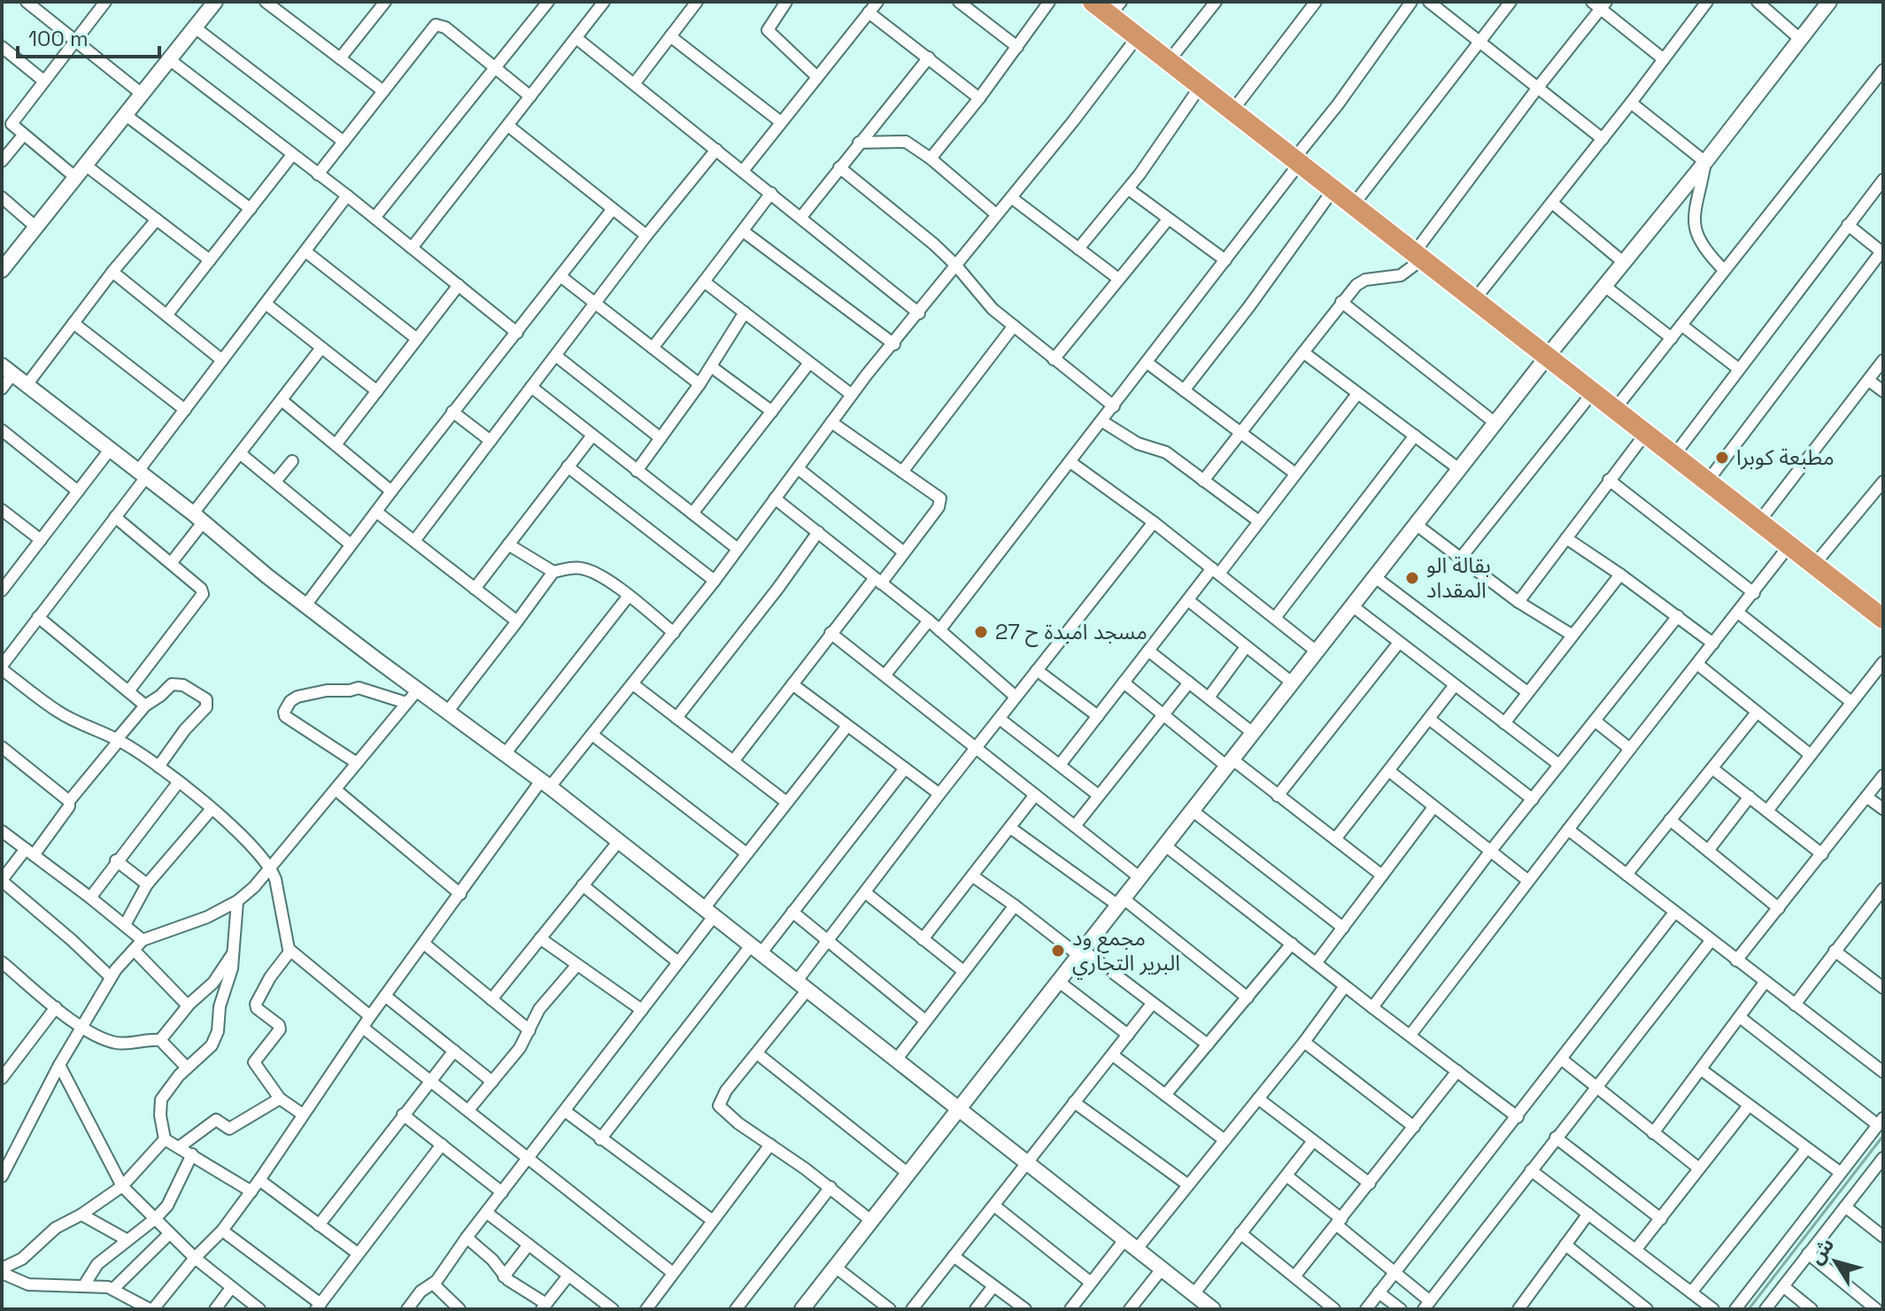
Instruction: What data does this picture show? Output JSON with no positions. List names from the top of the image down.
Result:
{
  "places": [
    "مطبعة كوبرا",
    "بقالة الو المقداد",
    "مسجد امبدة ح 27",
    "مجمع ود البرير التجاري"
  ],
  "scale_bar": "100 m",
  "north": "top left"
}
